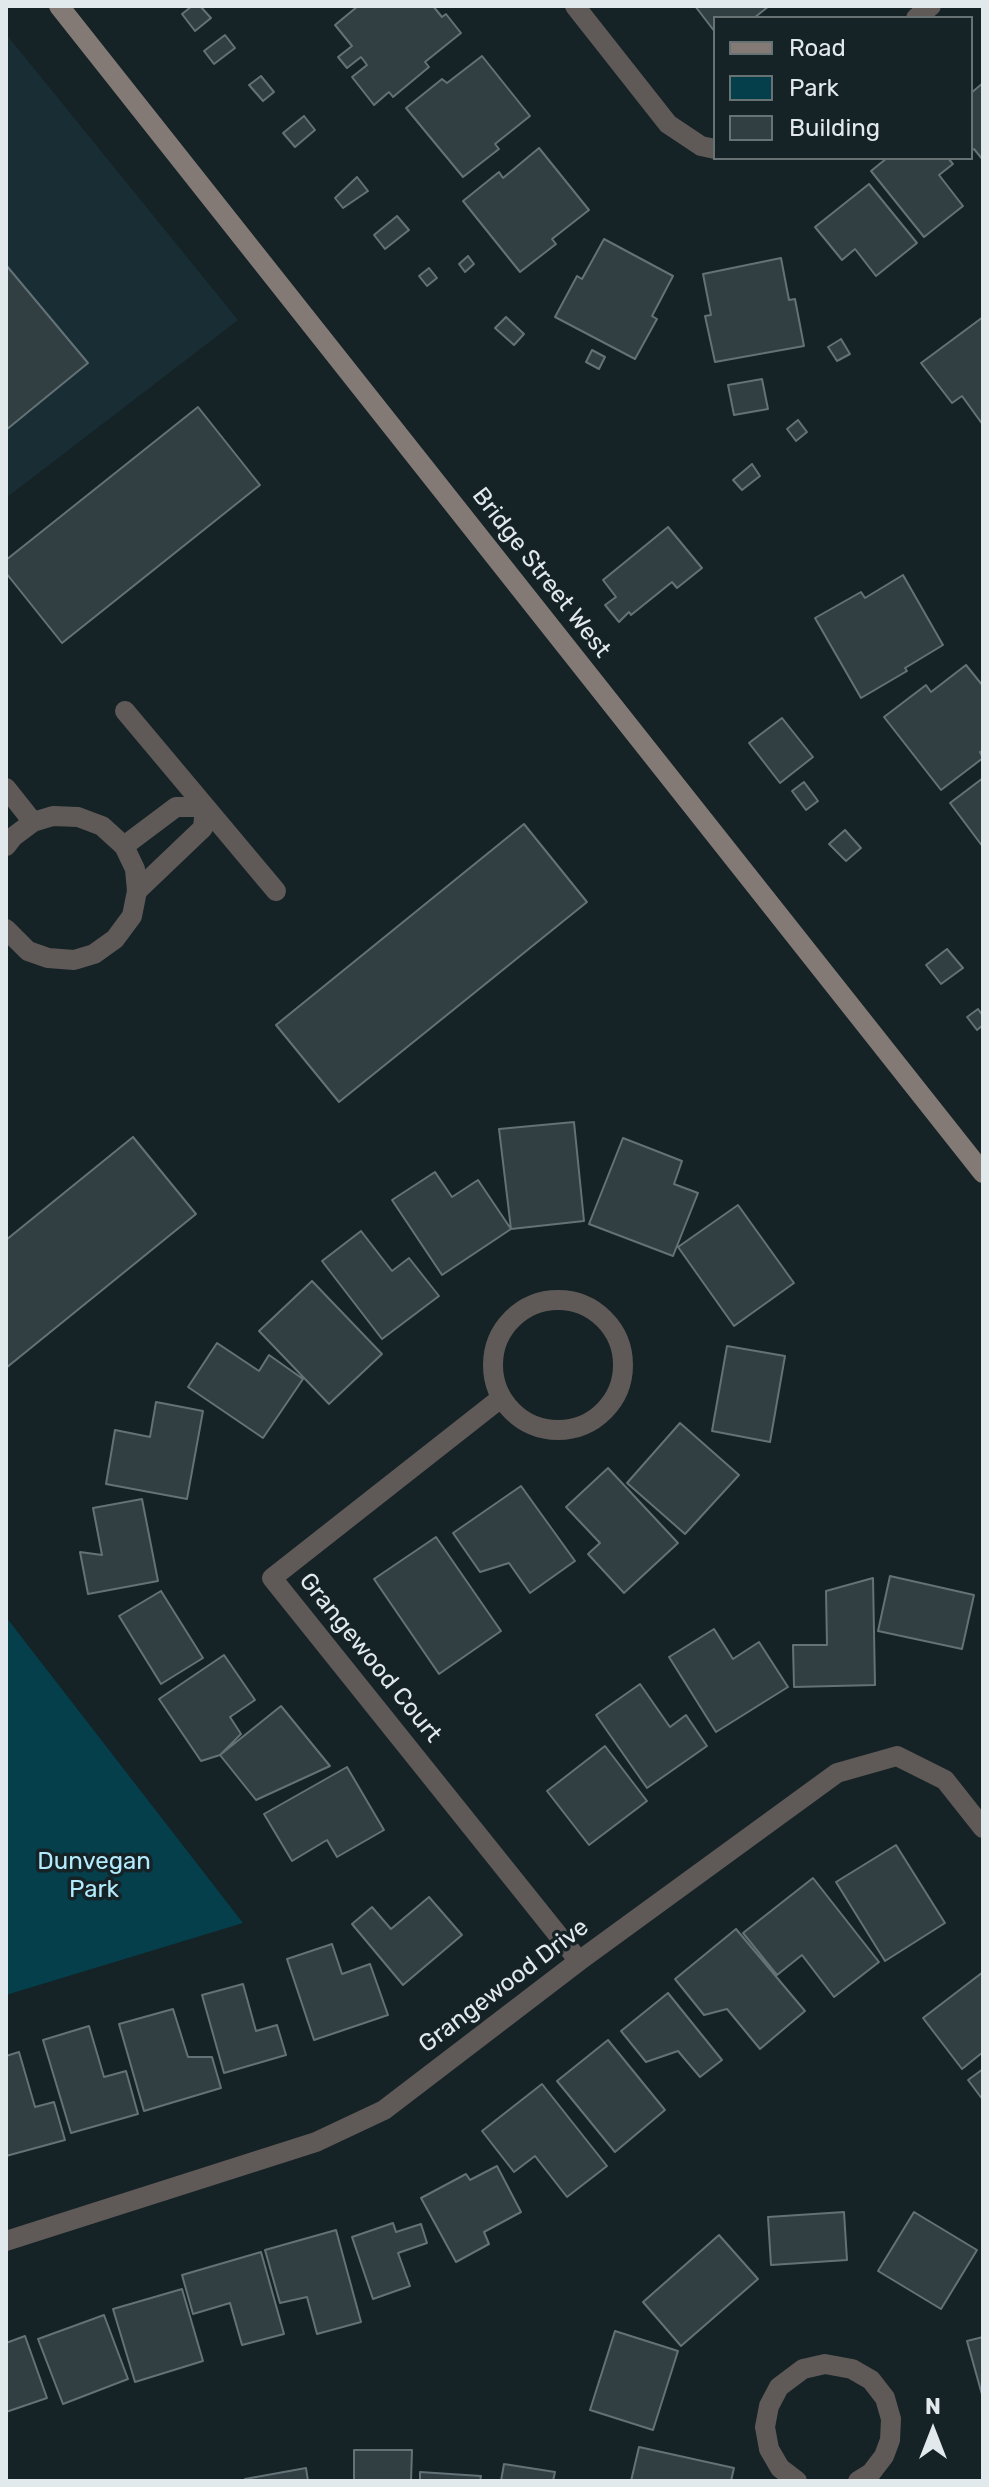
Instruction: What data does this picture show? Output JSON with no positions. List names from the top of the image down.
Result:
{
  "streets": {
    "main road": ["Bridge Street West"],
    "street": ["Grangewood Court", "Grangewood Drive"]
  },
  "crossings": [
    ["Grangewood Court", "Grangewood Drive"]
  ],
  "parks": ["Dunvegan Park"],
  "legend": ["Road", "Park", "Building"],
  "north": "top"
}
